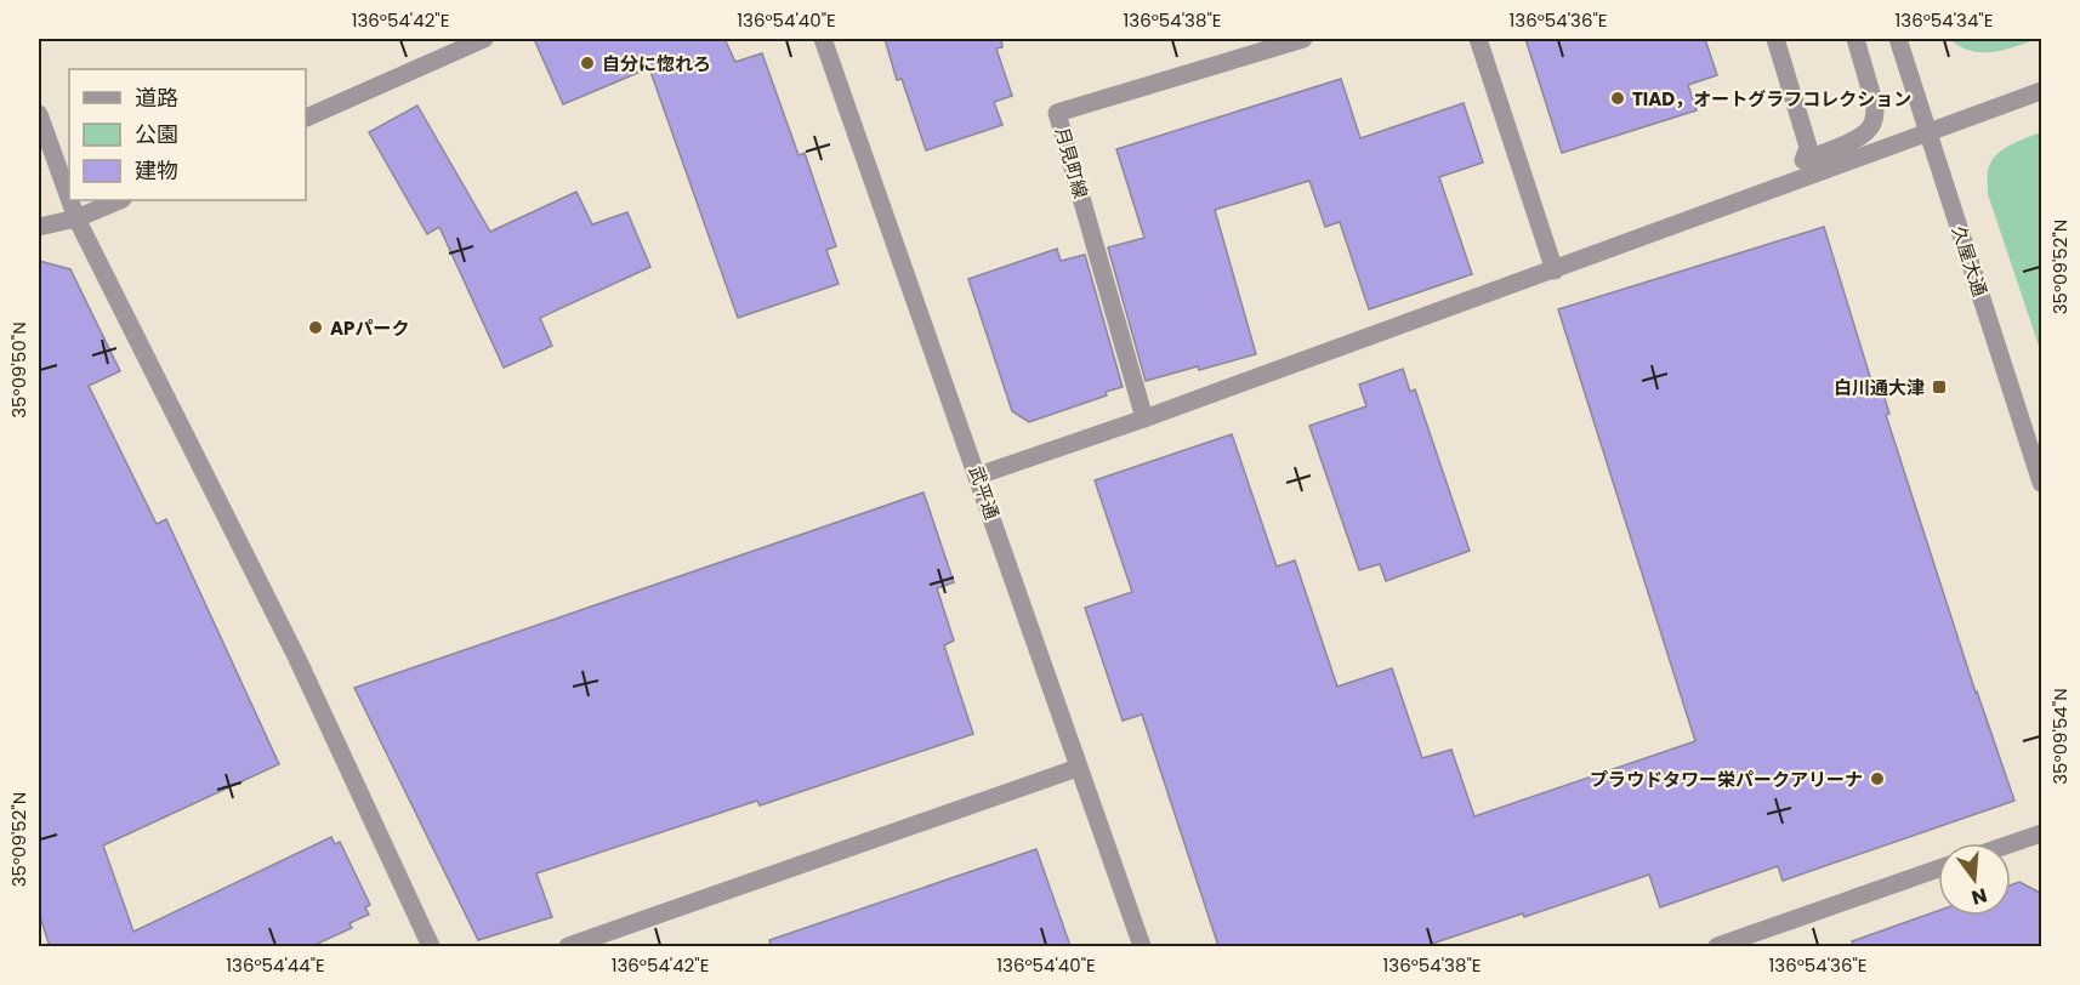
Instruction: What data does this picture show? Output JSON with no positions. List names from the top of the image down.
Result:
{
  "streets": {
    "street": ["月見町線", "久屋大通", "武平通"]
  },
  "places": {
    "other": [
      "自分に惚れろ",
      "TIAD，オートグラフコレクション",
      "APパーク",
      "プラウドタワー栄パークアリーナ"
    ],
    "transit": ["白川通大津"]
  },
  "legend": ["道路", "公園", "建物"],
  "north": "bottom",
  "coordinates": [
    "136°54'42\"E",
    "136°54'40\"E",
    "136°54'38\"E",
    "136°54'36\"E",
    "136°54'34\"E",
    "35°09'52\"N",
    "35°09'50\"N",
    "35°09'54\"N",
    "136°54'44\"E"
  ]
}
